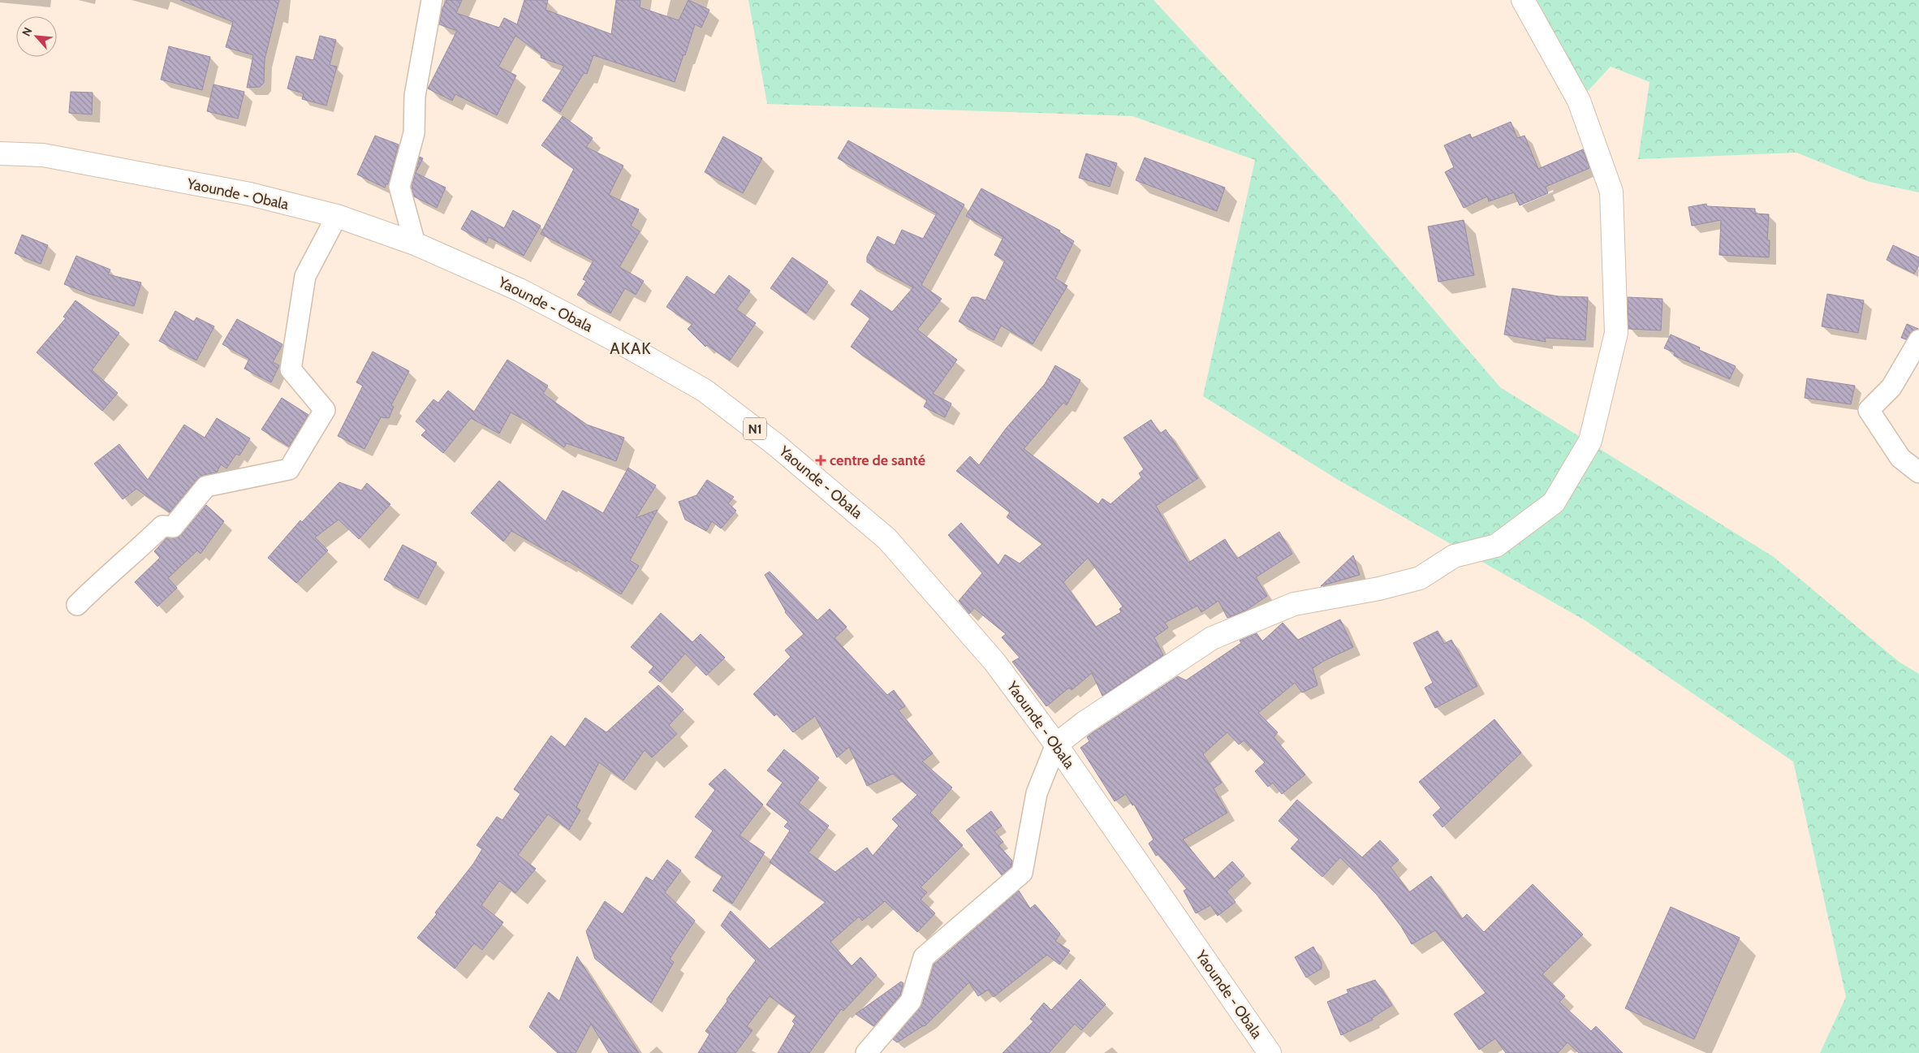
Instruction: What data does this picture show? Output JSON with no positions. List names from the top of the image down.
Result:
{
  "streets": {
    "main road": ["Yaounde - Obala", "N1"]
  },
  "districts": ["AKAK"],
  "places": {
    "health": ["centre de santé"]
  },
  "north": "top left"
}
